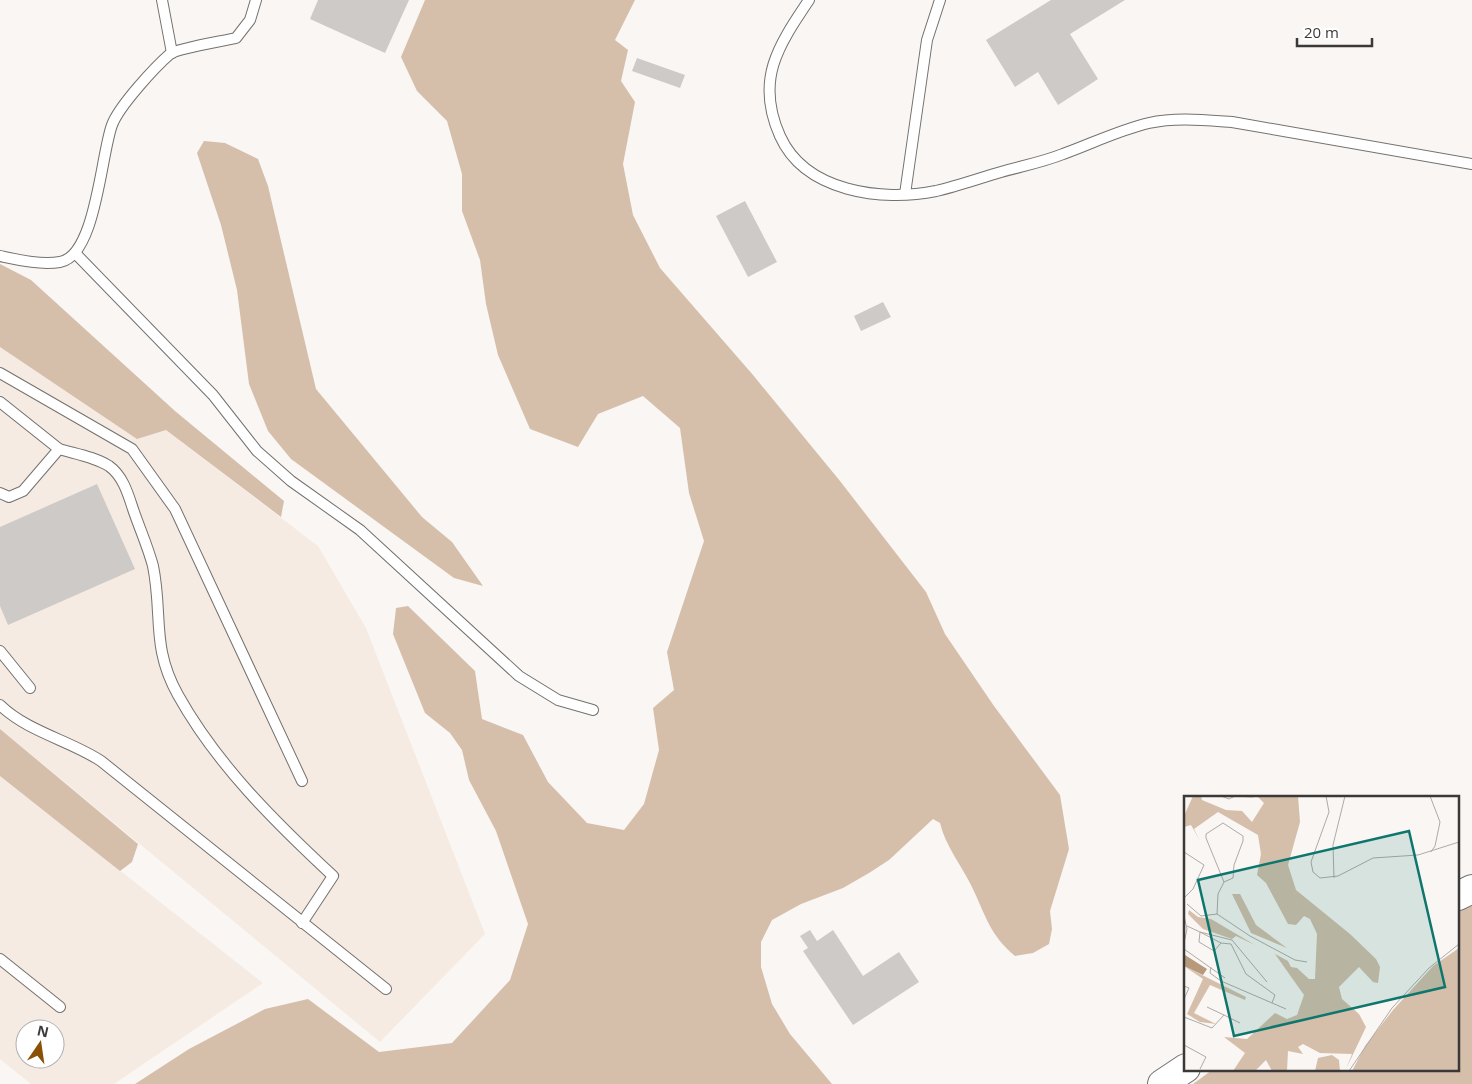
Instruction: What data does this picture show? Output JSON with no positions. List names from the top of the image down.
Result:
{
  "scale_bar": "20 m",
  "north": "top"
}
